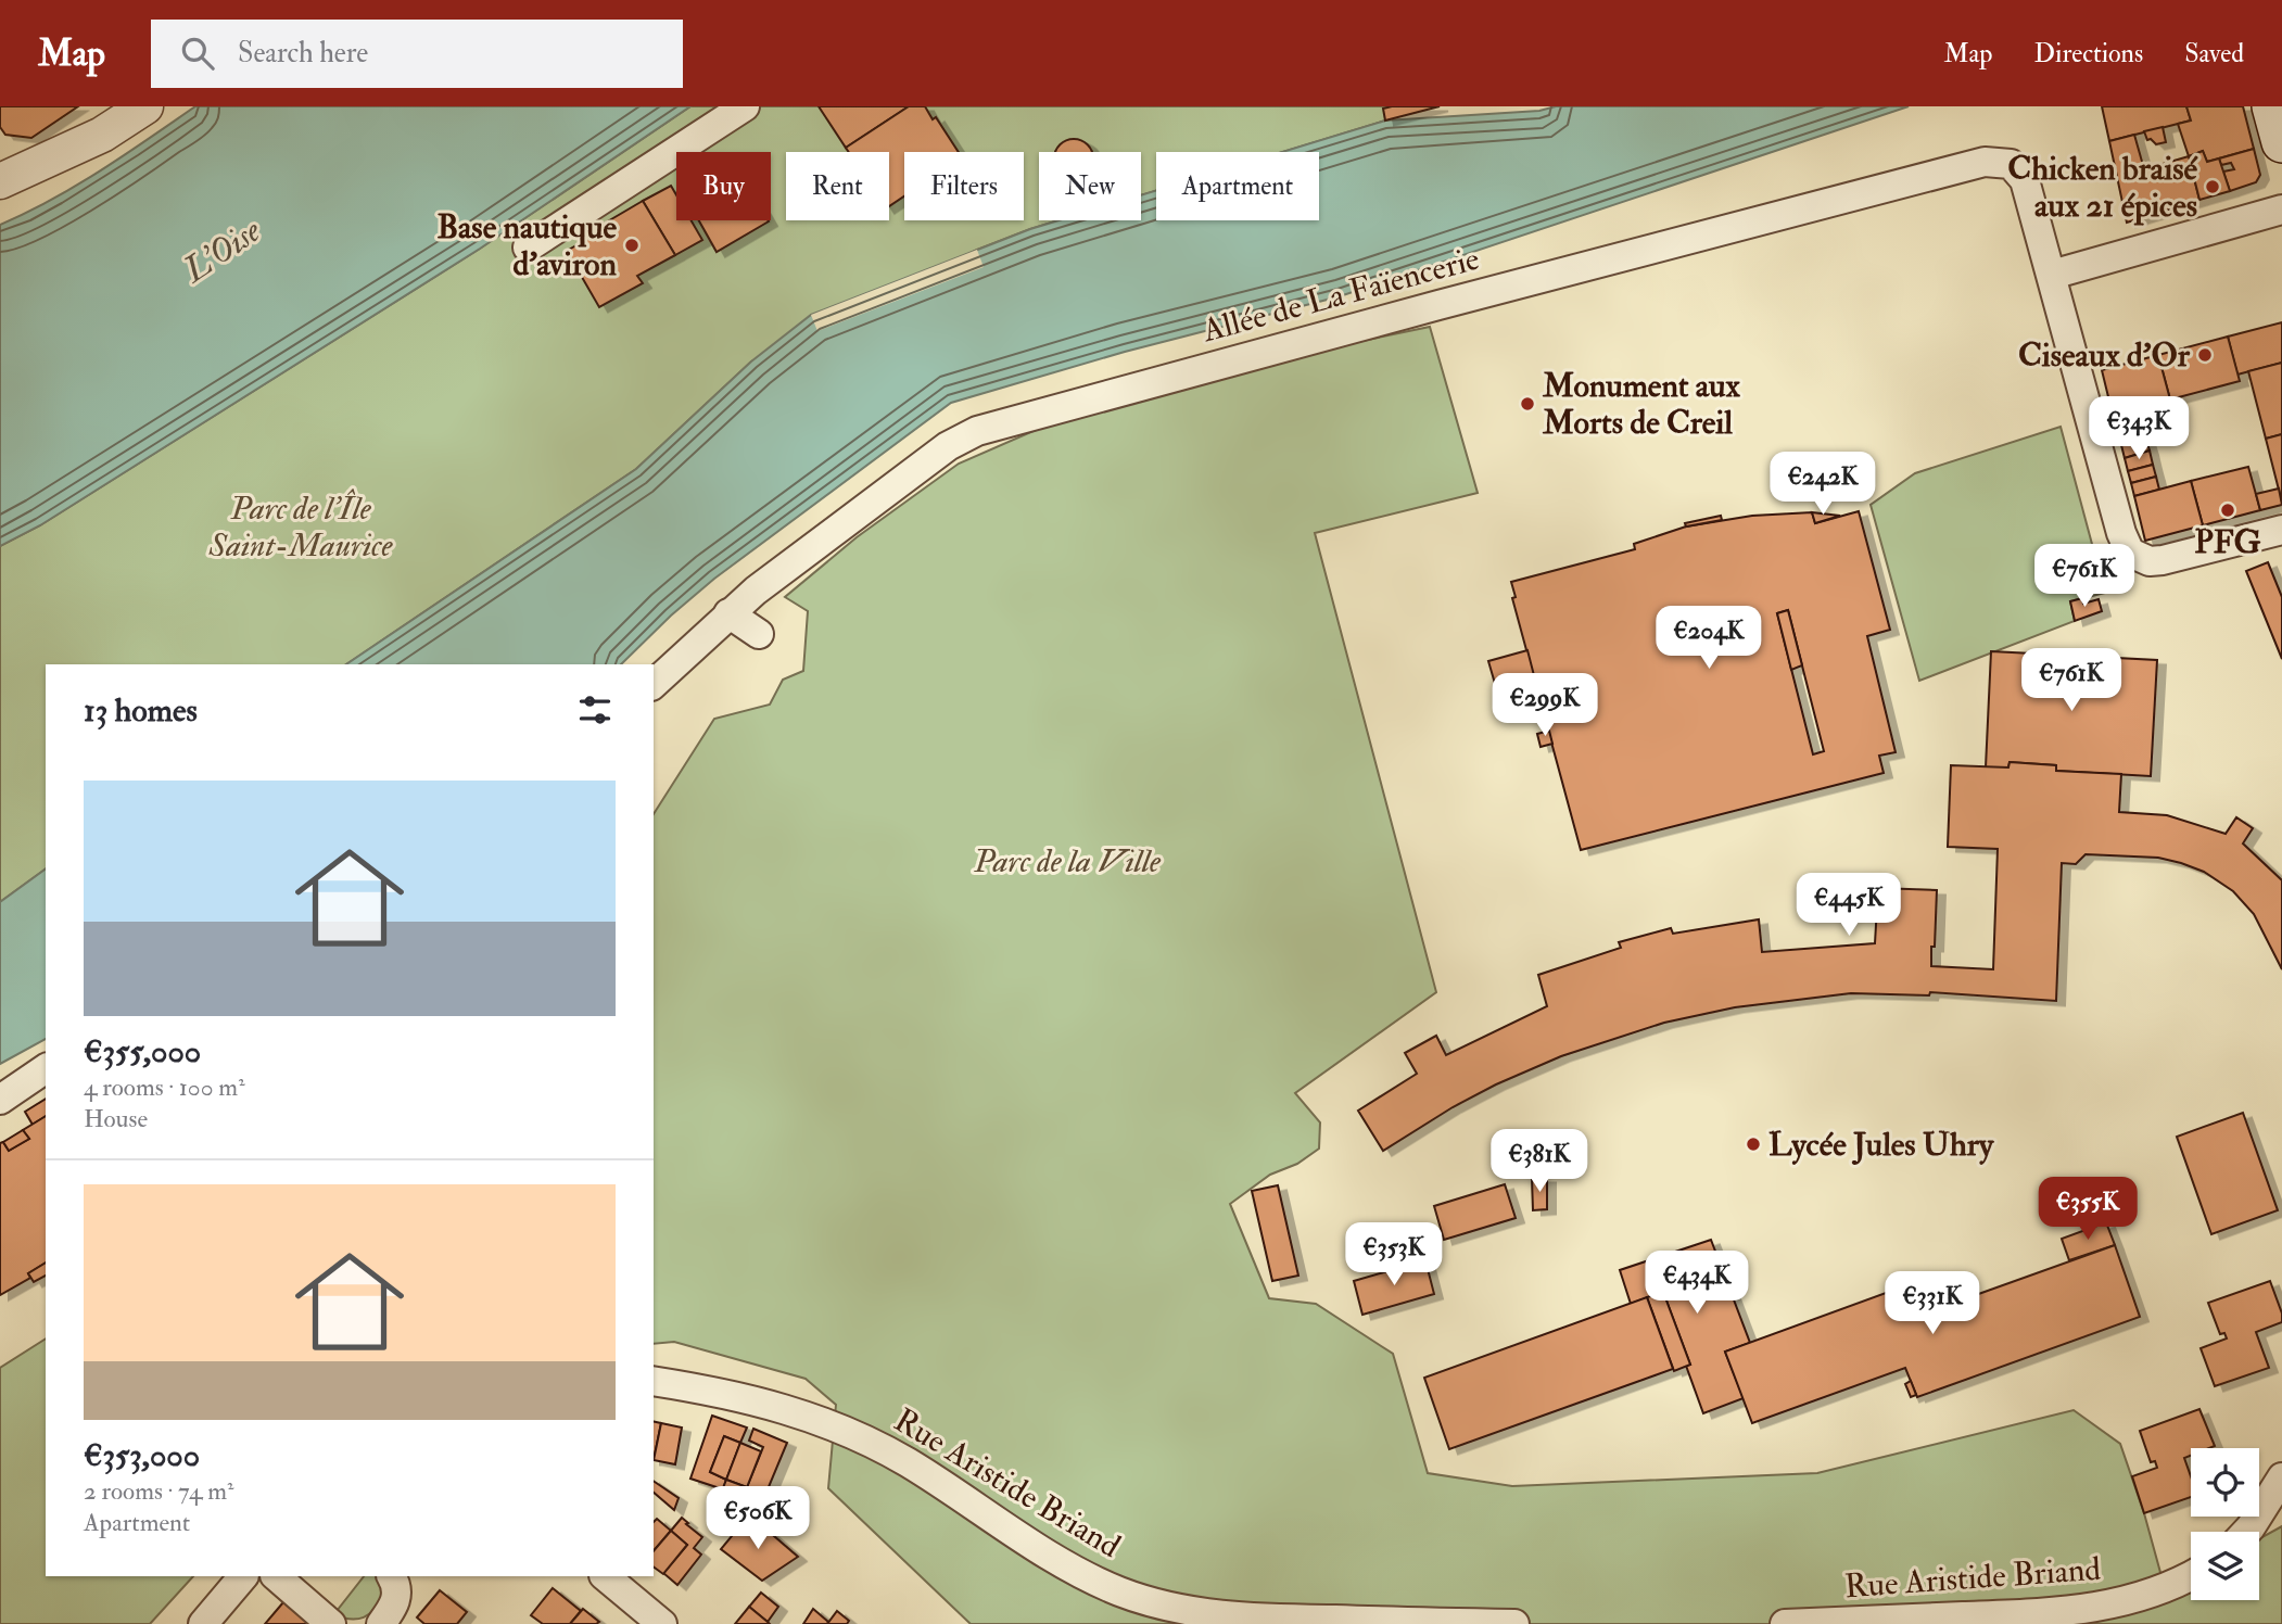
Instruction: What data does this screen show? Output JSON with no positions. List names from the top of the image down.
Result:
{
  "streets": {
    "street": ["Allée de La Faïencerie", "Rue Aristide Briand"]
  },
  "water": ["L'Oise"],
  "parks": ["Parc de l'Île Saint-Maurice", "Parc de la Ville"],
  "places": [
    "Chicken braisé aux 21 épices",
    "Base nautique d'aviron",
    "Ciseaux d'Or",
    "Monument aux Morts de Creil",
    "PFG",
    "Lycée Jules Uhry"
  ],
  "page": {
    "header": "Map",
    "search": "Search here",
    "nav": ["Map", "Directions", "Saved"],
    "chip": [
      "Buy",
      "Rent",
      "Filters",
      "New",
      "Apartment"
    ],
    "price": [
      "€343K",
      "€242K",
      "€761K",
      "€204K",
      "€761K",
      "€299K",
      "€445K",
      "€381K",
      "€355K",
      "€353K",
      "€434K",
      "€331K",
      "€506K"
    ],
    "heading": "13 homes",
    "list": [
      {
        "name": "€355,000",
        "note": "4 rooms · 100 m² · House"
      },
      {
        "name": "€353,000",
        "note": "2 rooms · 74 m² · Apartment"
      }
    ]
  }
}
